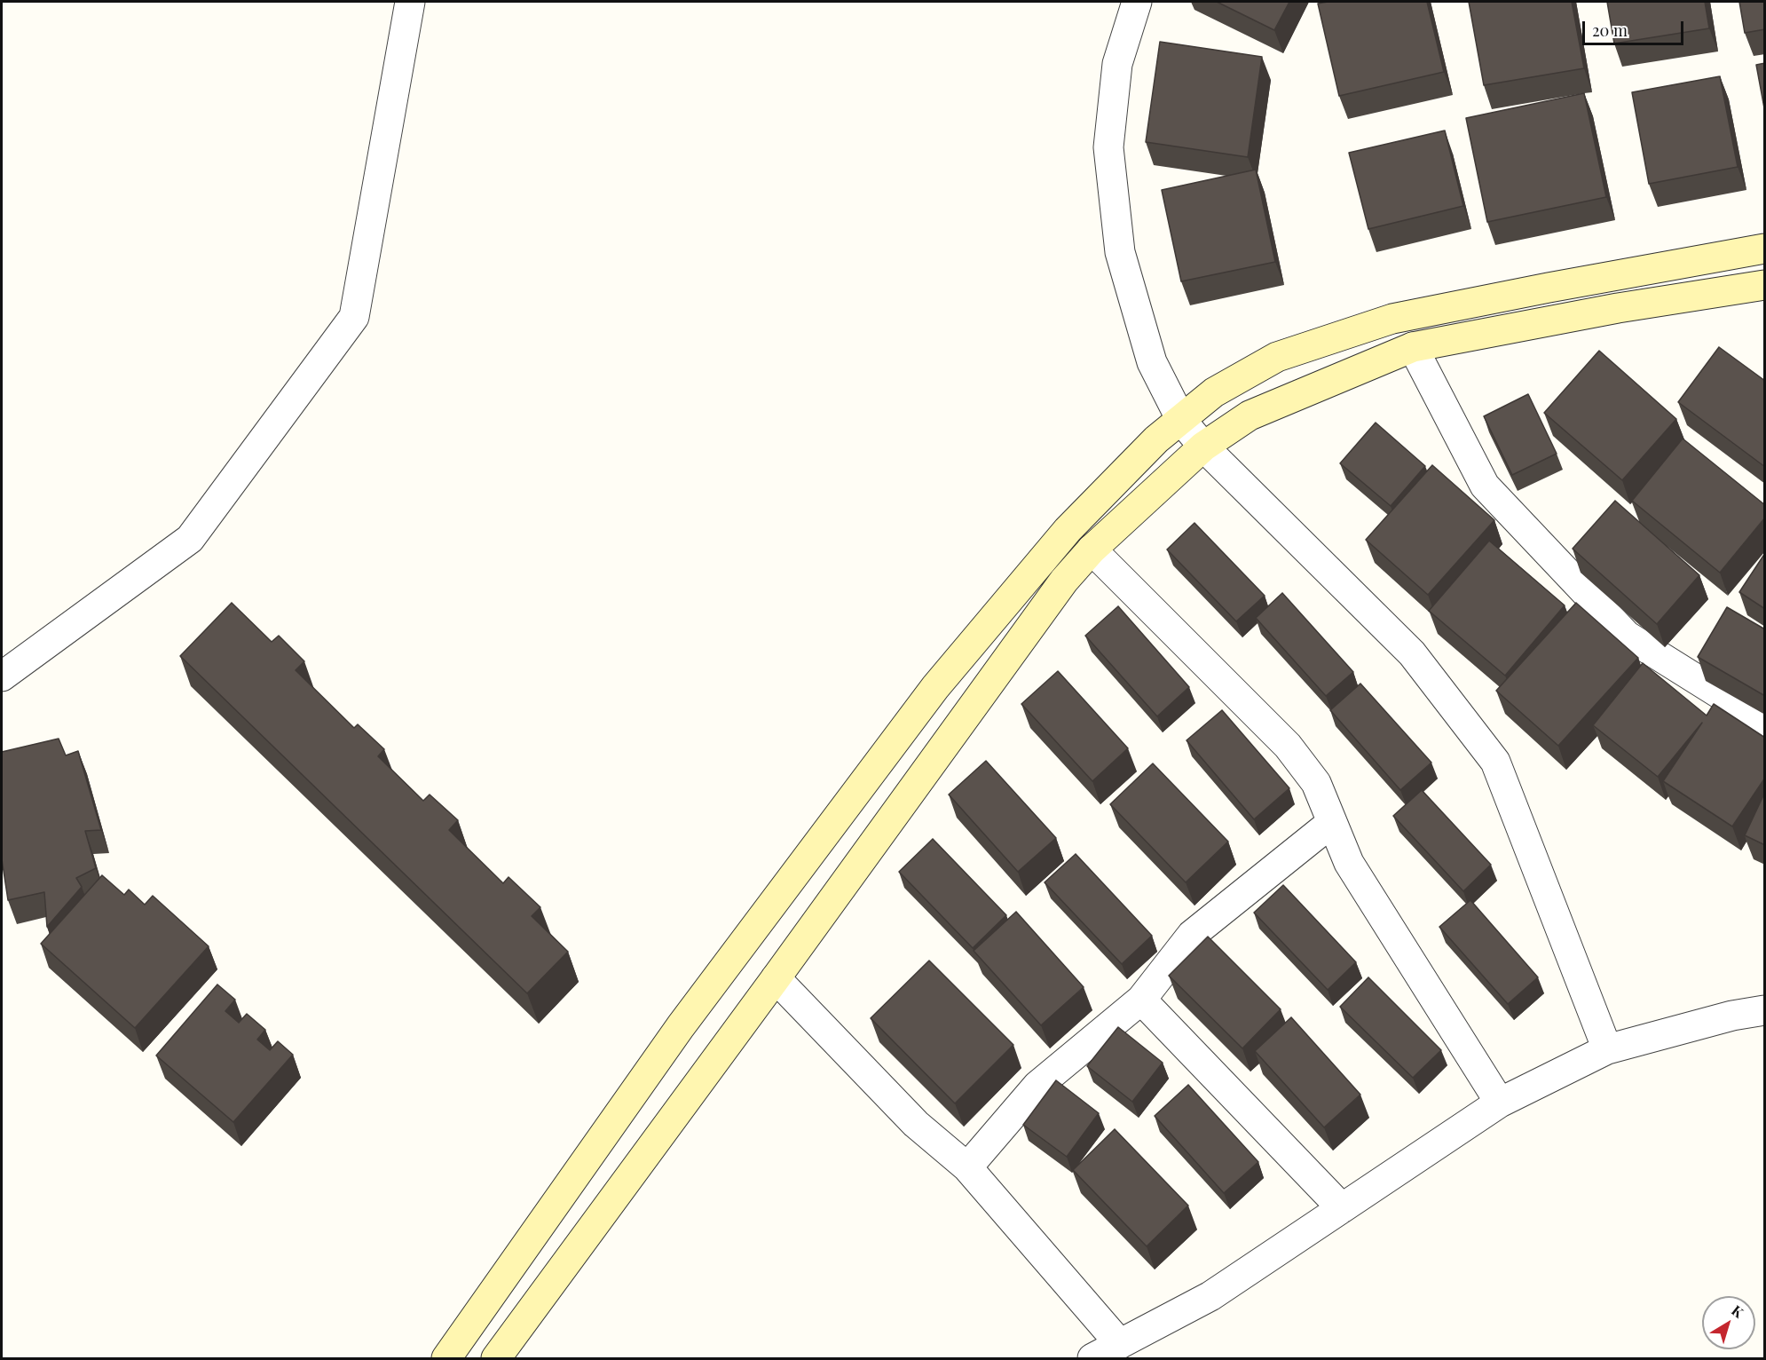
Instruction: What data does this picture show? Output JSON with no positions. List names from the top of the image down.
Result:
{
  "scale_bar": "20 m",
  "north": "top right"
}
